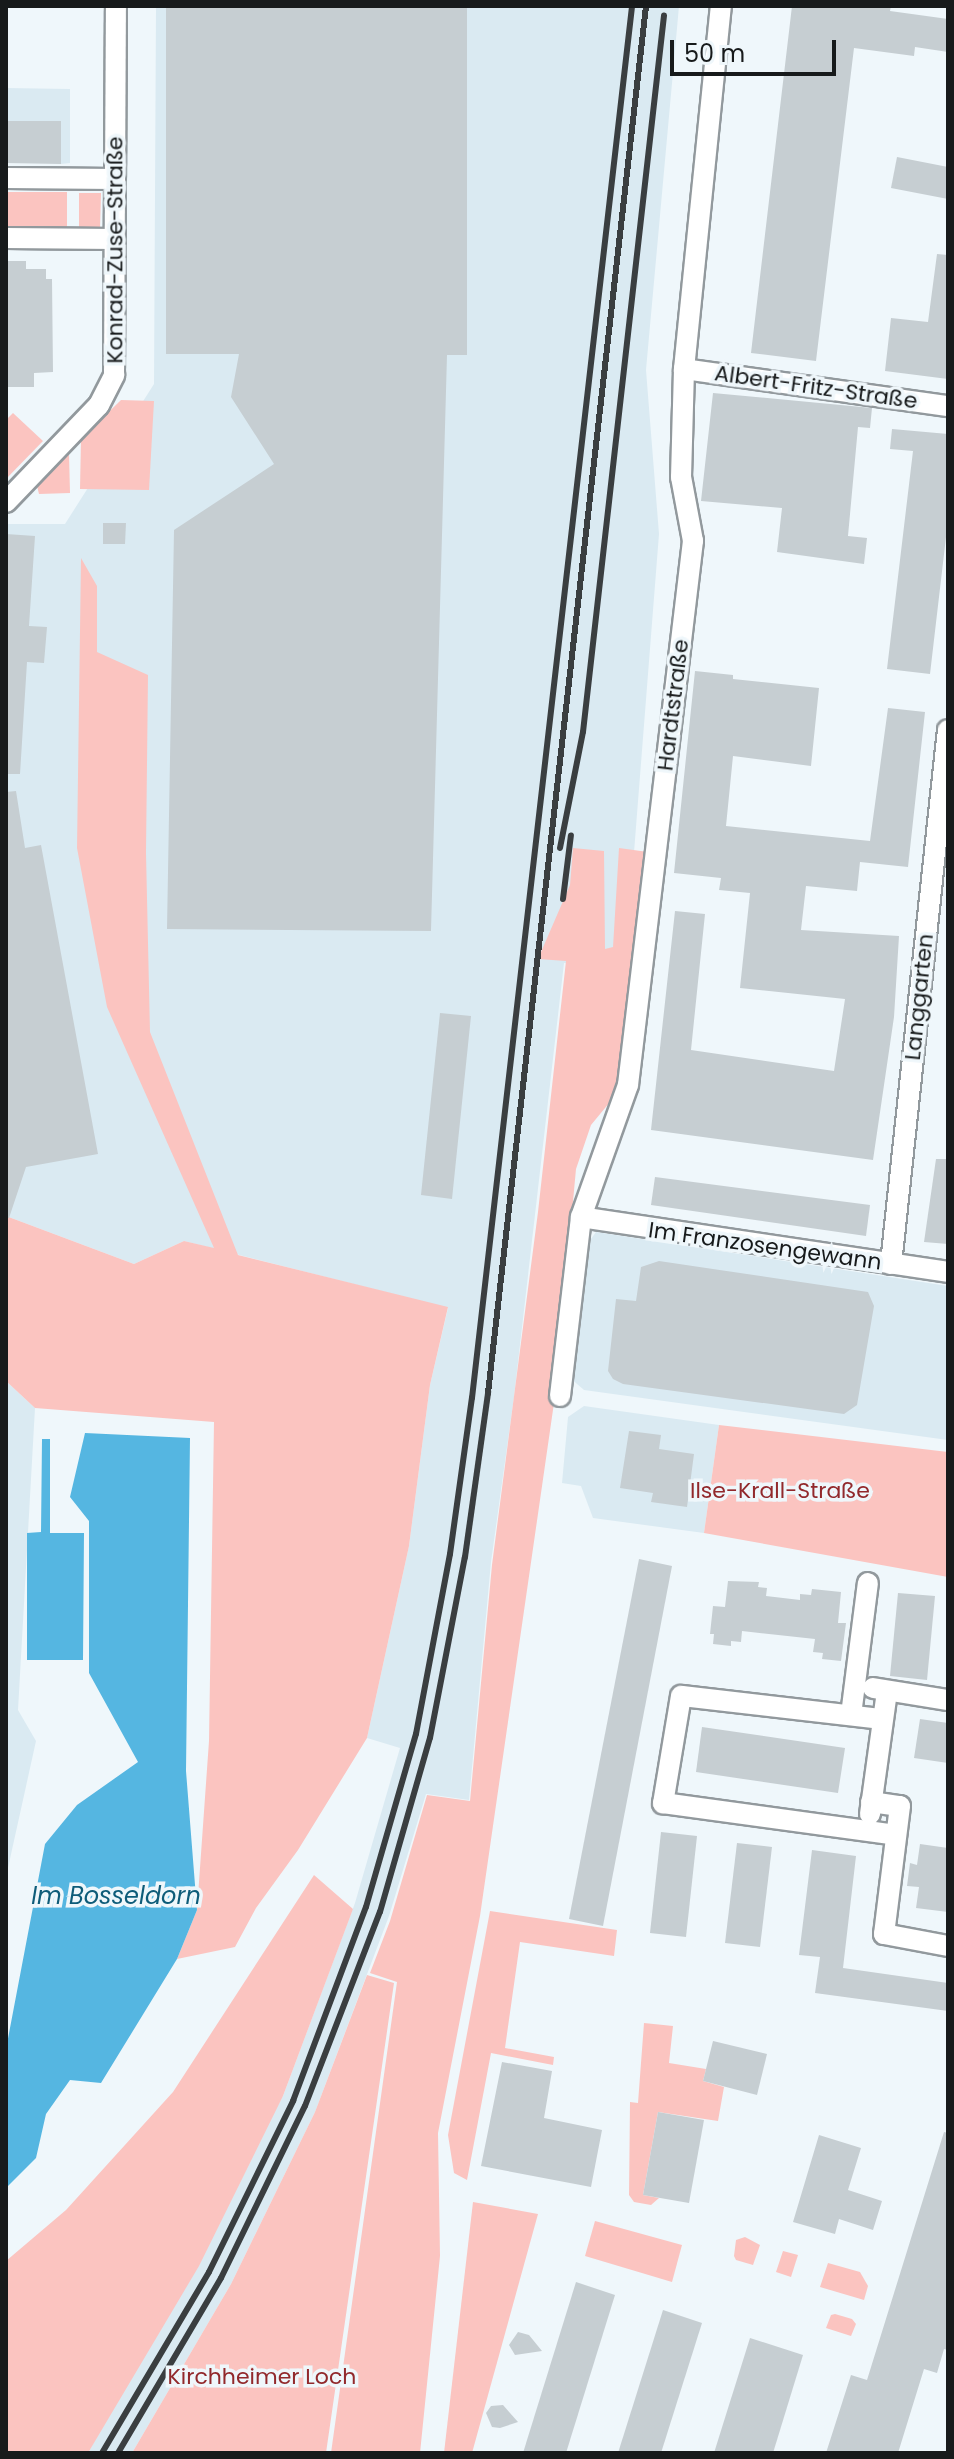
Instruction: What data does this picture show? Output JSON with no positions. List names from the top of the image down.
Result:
{
  "streets": {
    "street": [
      "Konrad-Zuse-Straße",
      "Albert-Fritz-Straße",
      "Hardtstraße",
      "Langgarten",
      "Im Franzosengewann"
    ]
  },
  "crossings": [
    ["Albert-Fritz-Straße", "Hardtstraße"],
    ["Hardtstraße", "Im Franzosengewann"],
    ["Langgarten", "Im Franzosengewann"]
  ],
  "water": ["Im Bosseldorn"],
  "parks": ["Ilse-Krall-Straße", "Kirchheimer Loch"],
  "scale_bar": "50 m"
}
